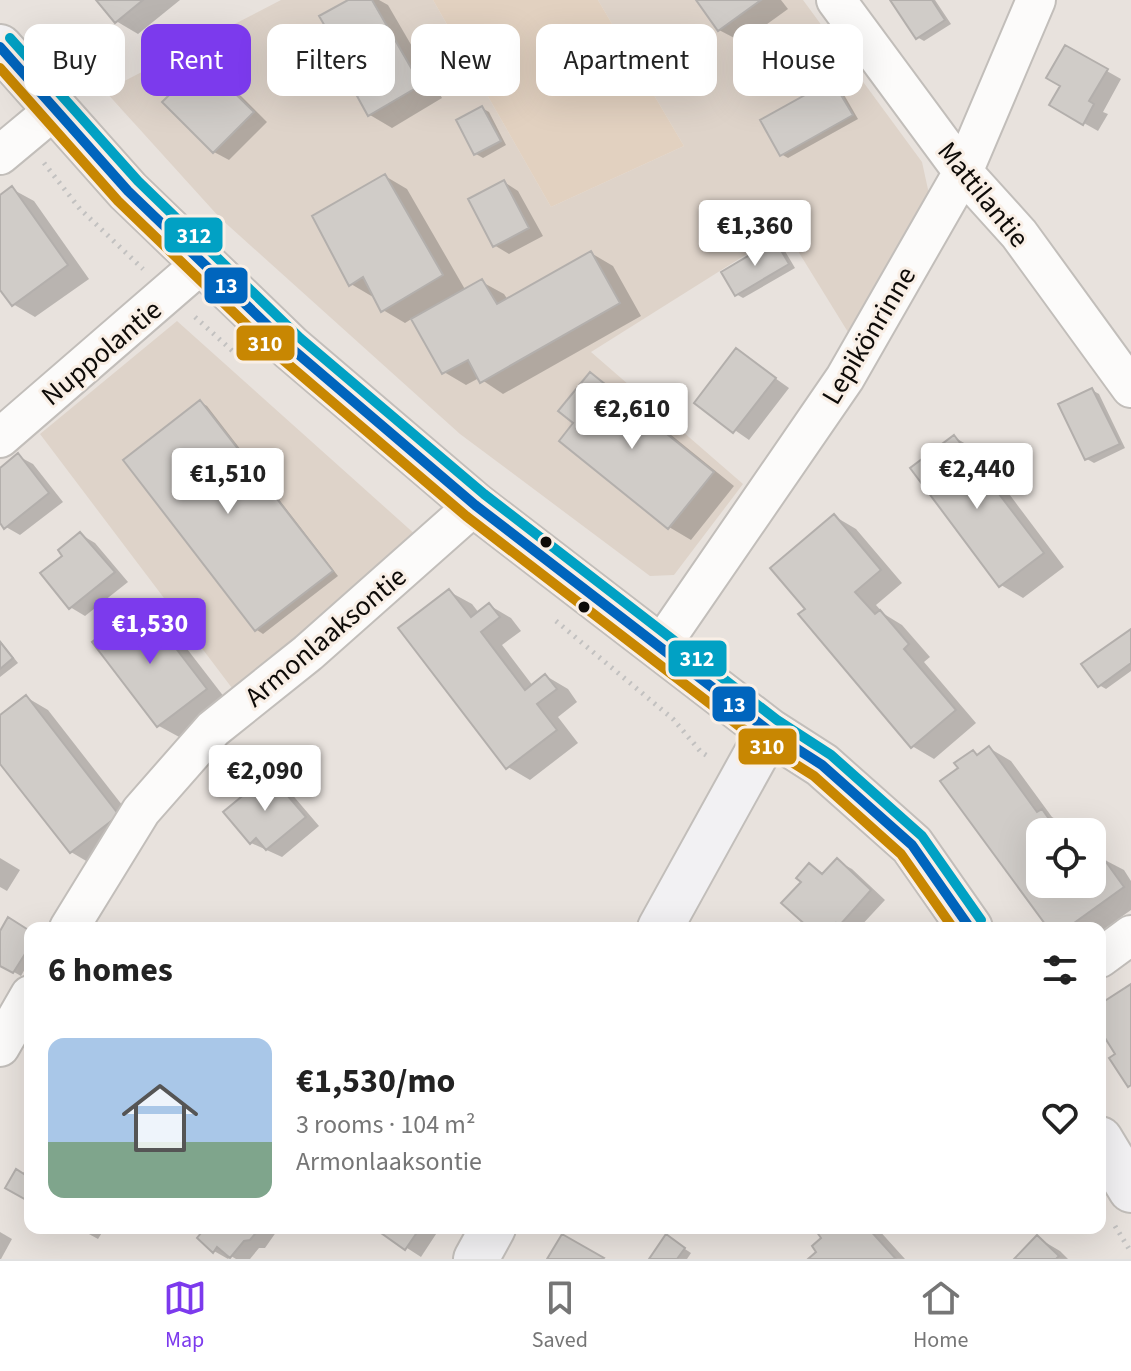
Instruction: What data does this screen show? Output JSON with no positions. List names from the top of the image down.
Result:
{
  "streets": {
    "street": [
      "Mattilantie",
      "Lepikönrinne",
      "Nuppolantie",
      "Armonlaaksontie"
    ]
  },
  "crossings": [
    ["Mattilantie", "Lepikönrinne"]
  ],
  "lines": ["transit line 312", "transit line 13", "transit line 310"],
  "page": {
    "chip": [
      "Buy",
      "Rent",
      "Filters",
      "New",
      "Apartment",
      "House"
    ],
    "price": [
      "€1,360",
      "€2,610",
      "€2,440",
      "€1,510",
      "€1,530",
      "€2,090"
    ],
    "heading": "6 homes",
    "list": [
      {
        "name": "€1,530/mo",
        "note": "3 rooms · 104 m² · Armonlaaksontie"
      }
    ],
    "tabs": ["Map", "Saved", "Home"]
  }
}
